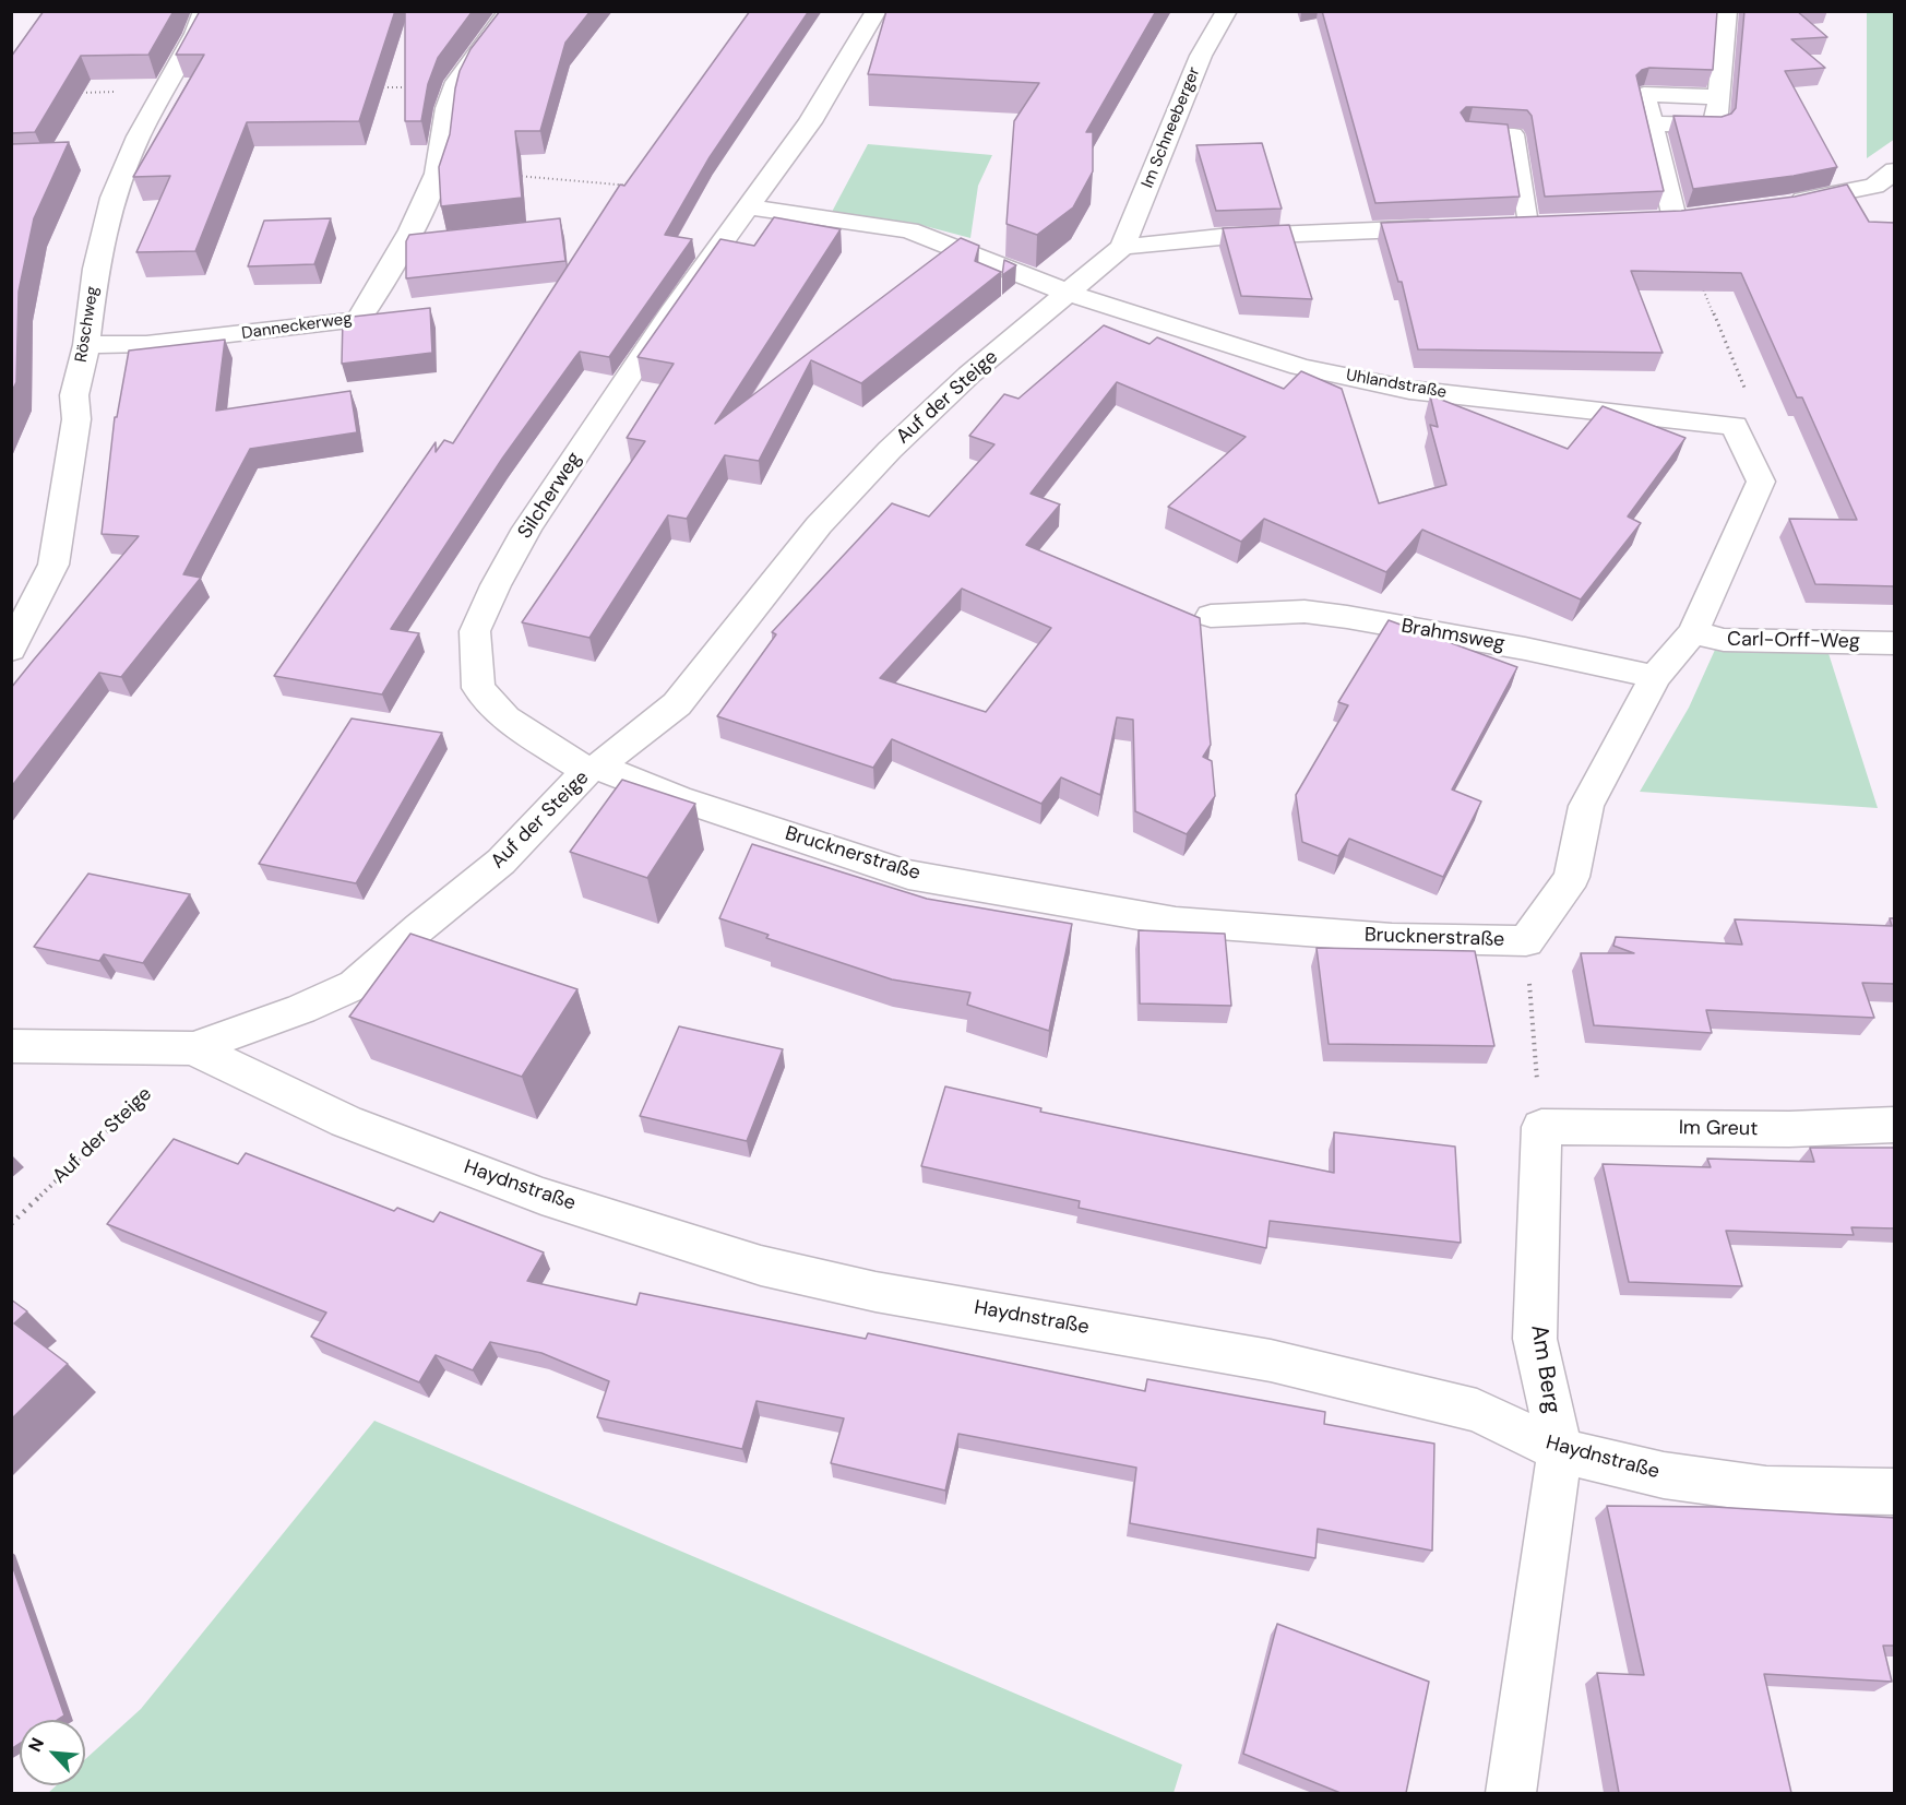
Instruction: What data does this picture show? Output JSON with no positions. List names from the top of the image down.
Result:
{
  "streets": {
    "street": [
      "Im Schneeberger",
      "Röschweg",
      "Danneckerweg",
      "Uhlandstraße",
      "Auf der Steige",
      "Silcherweg",
      "Brahmsweg",
      "Carl-Orff-Weg",
      "Brucknerstraße",
      "Im Greut",
      "Haydnstraße",
      "Am Berg"
    ]
  },
  "crossings": [
    ["Im Schneeberger", "Auf der Steige"],
    ["Röschweg", "Danneckerweg"],
    ["Uhlandstraße", "Auf der Steige"],
    ["Uhlandstraße", "Brucknerstraße"],
    ["Auf der Steige", "Silcherweg"],
    ["Auf der Steige", "Brucknerstraße"],
    ["Auf der Steige", "Haydnstraße"],
    ["Silcherweg", "Brucknerstraße"],
    ["Brahmsweg", "Brucknerstraße"],
    ["Carl-Orff-Weg", "Brucknerstraße"],
    ["Im Greut", "Am Berg"],
    ["Haydnstraße", "Am Berg"]
  ],
  "north": "top left"
}
